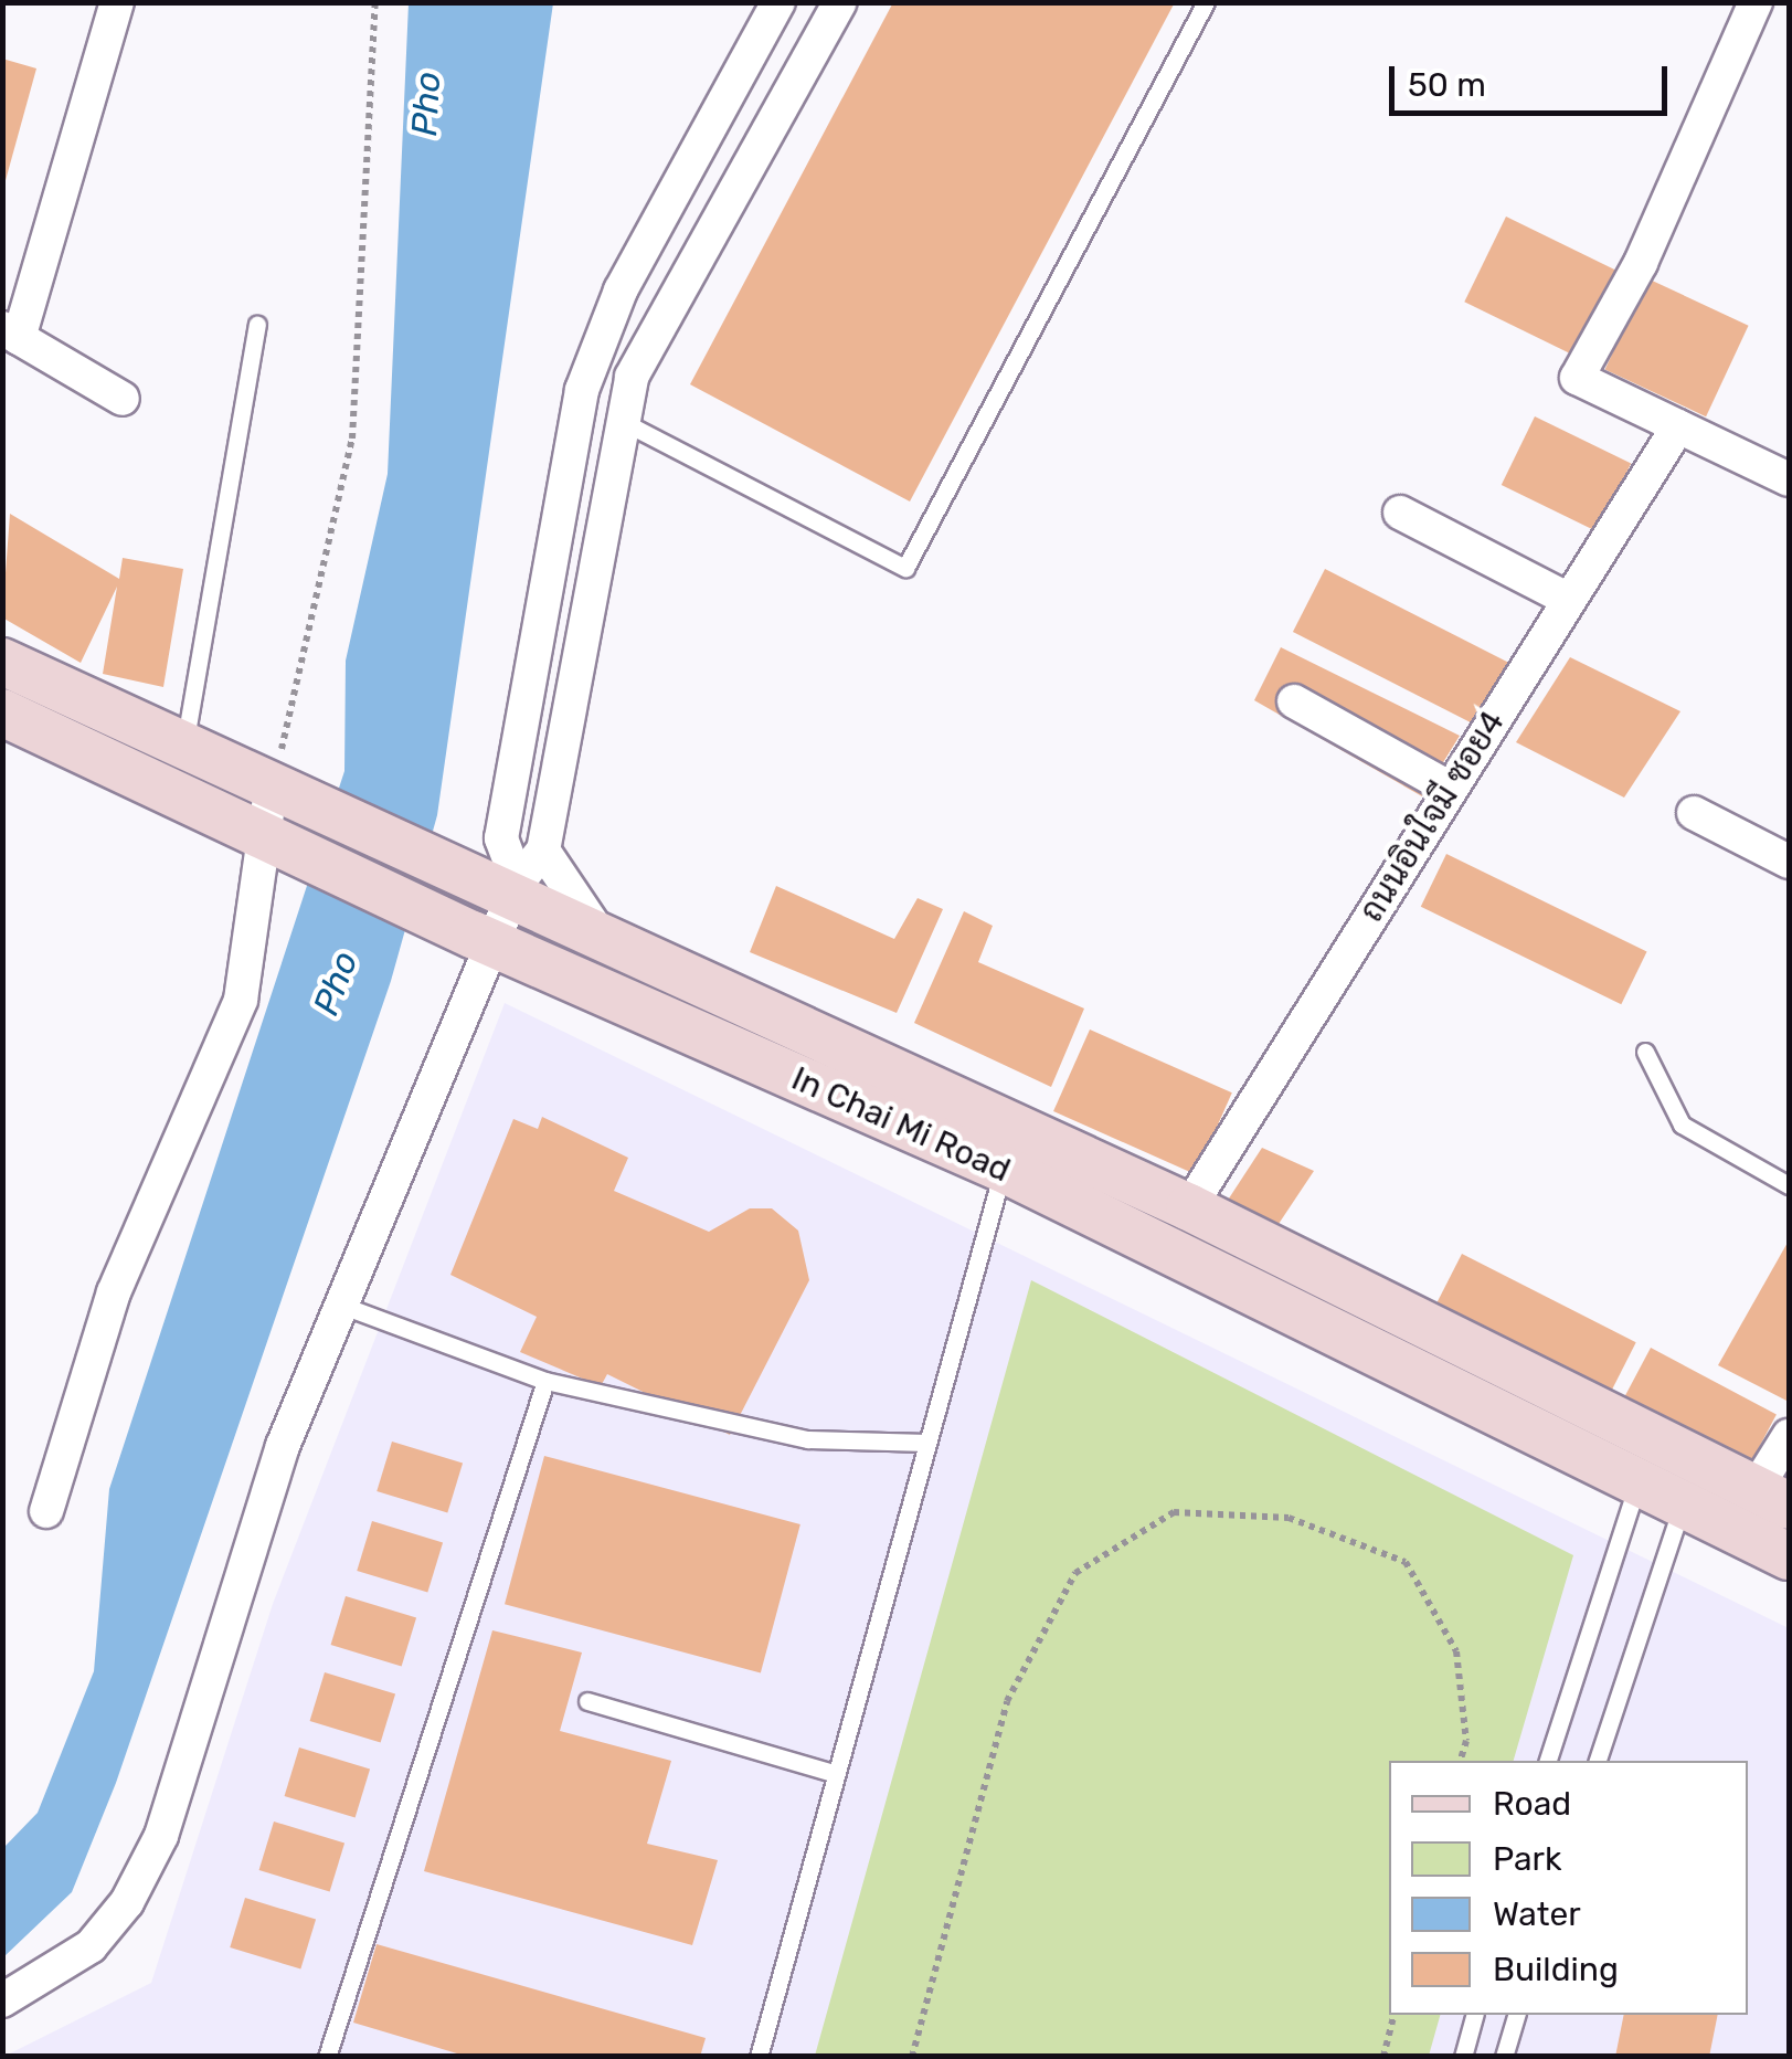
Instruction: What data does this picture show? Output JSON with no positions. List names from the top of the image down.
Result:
{
  "streets": {
    "main road": ["In Chai Mi Road"],
    "street": ["ถนนอินใจมี ซอย4"]
  },
  "crossings": [
    ["ถนนอินใจมี ซอย4", "In Chai Mi Road"]
  ],
  "water": ["Pho"],
  "legend": [
    "Road",
    "Park",
    "Water",
    "Building"
  ],
  "scale_bar": "50 m"
}
